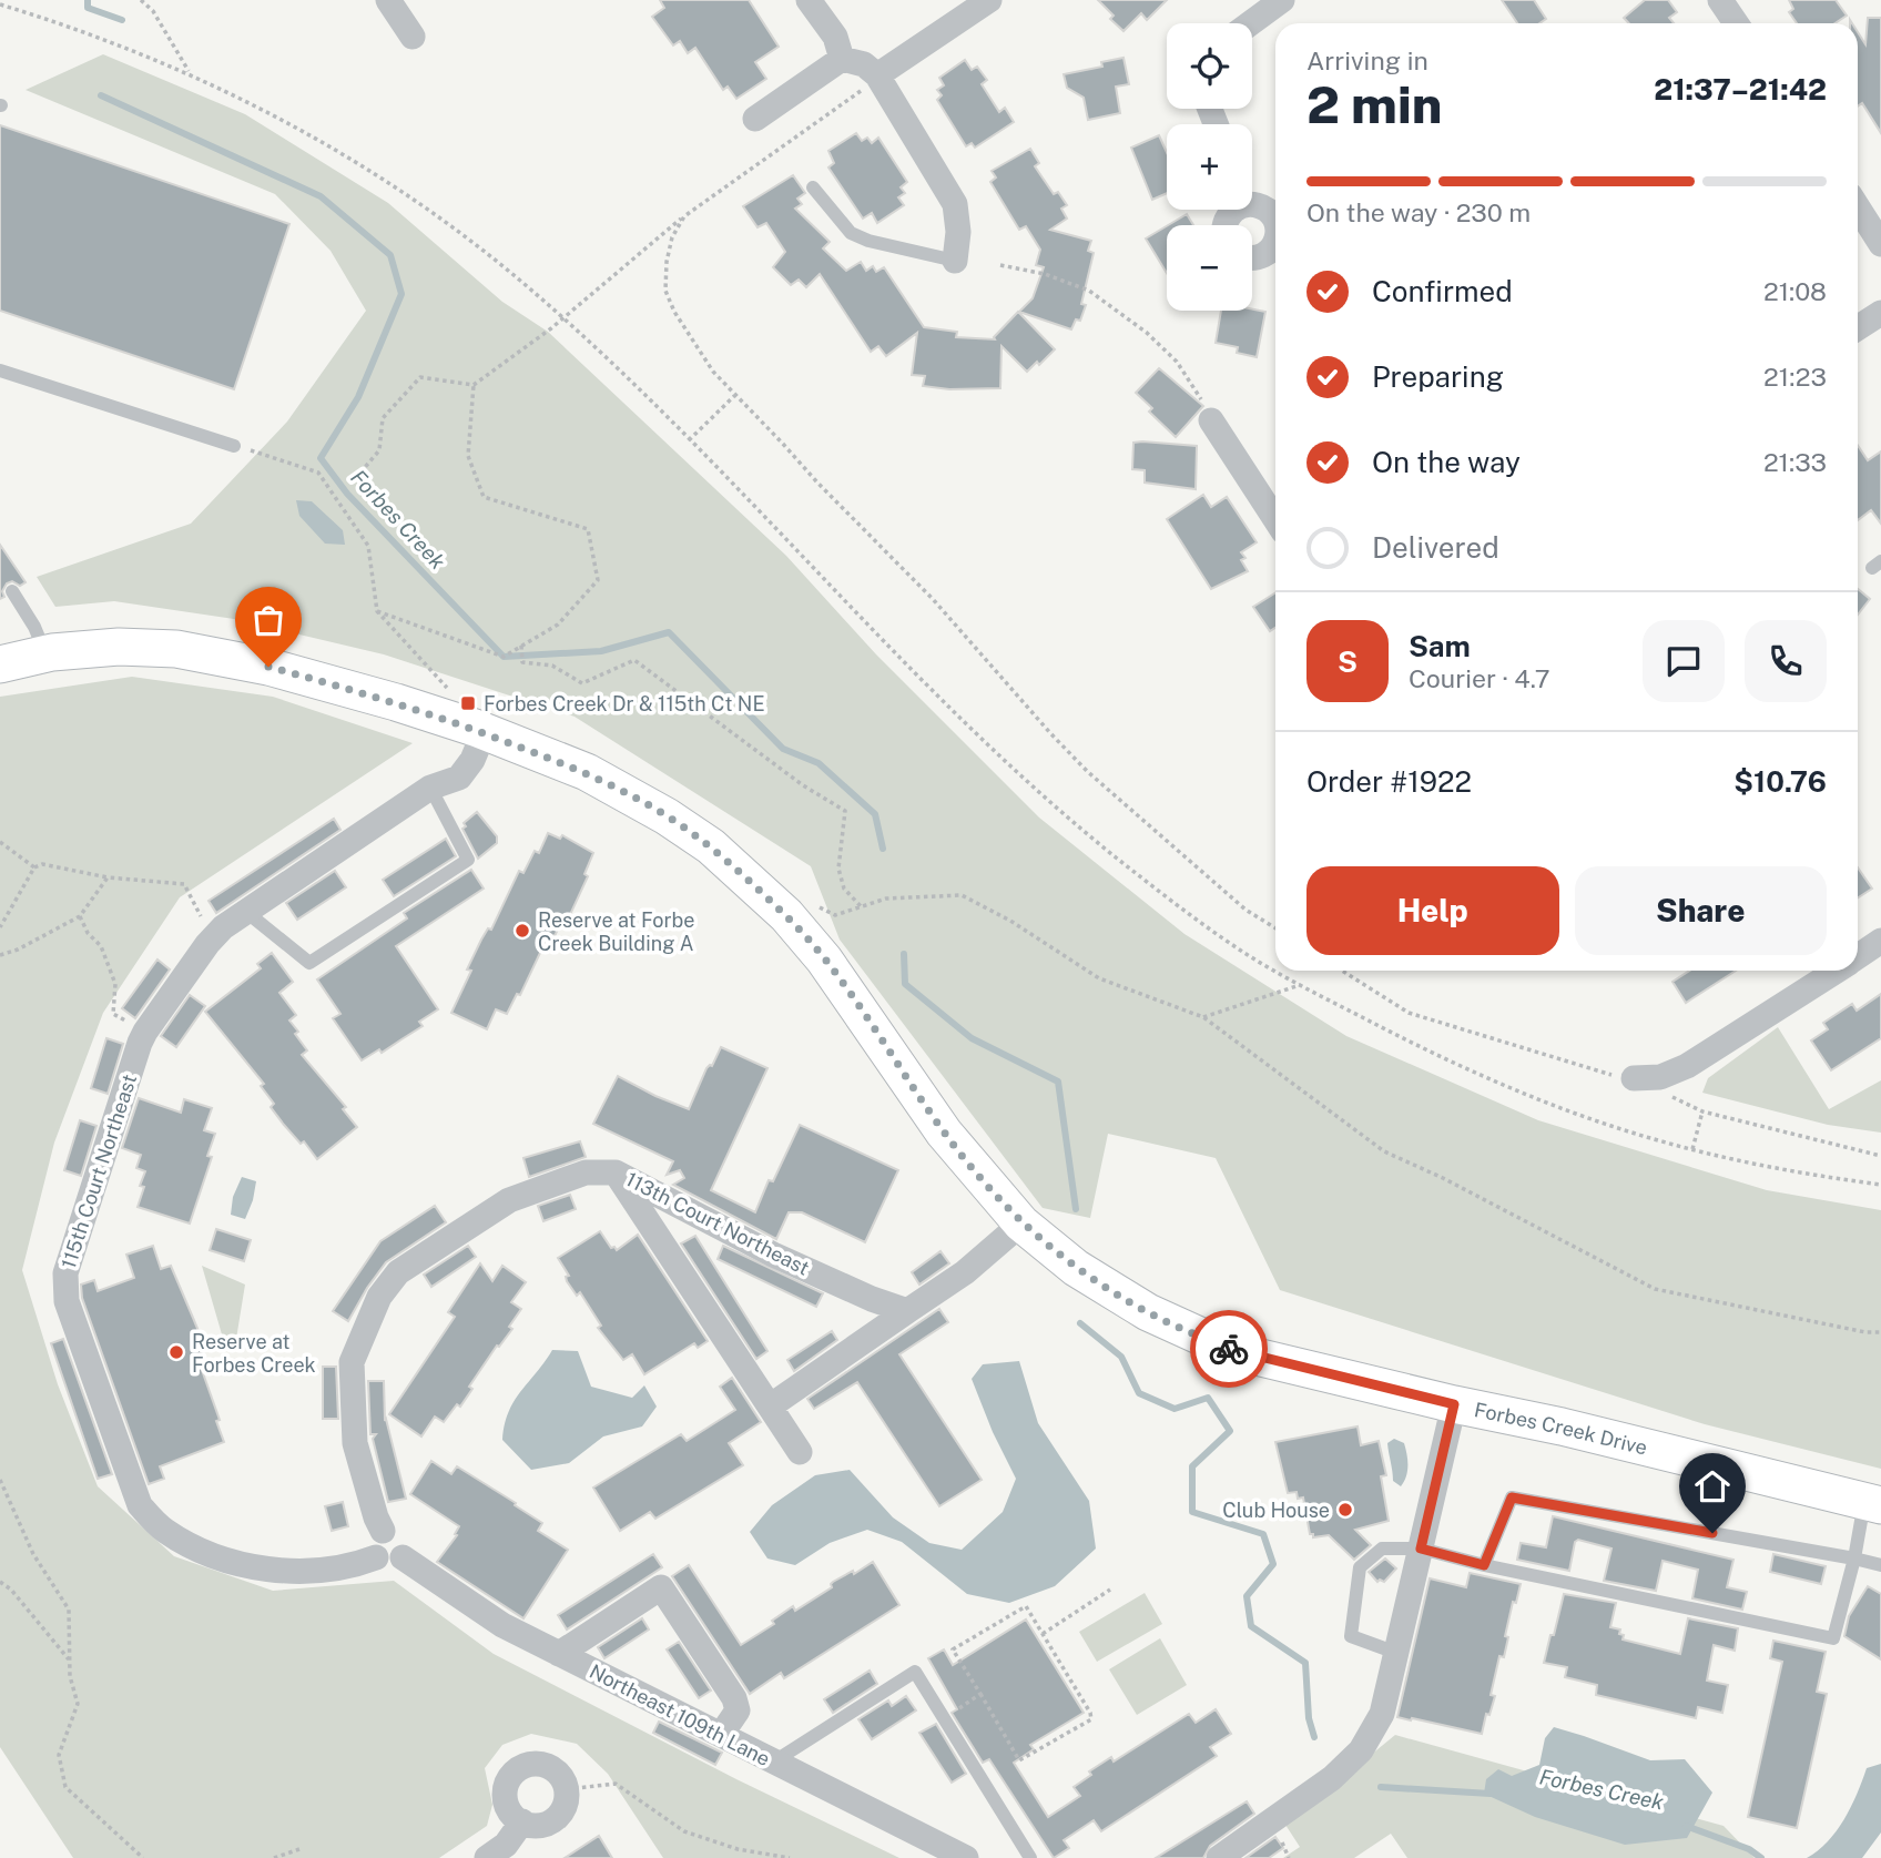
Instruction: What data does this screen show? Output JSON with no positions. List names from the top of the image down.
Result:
{
  "streets": {
    "street": [
      "115th Court Northeast",
      "113th Court Northeast",
      "Forbes Creek Drive",
      "Northeast 109th Lane"
    ]
  },
  "crossings": [
    ["115th Court Northeast", "113th Court Northeast"],
    ["115th Court Northeast", "Forbes Creek Drive"],
    ["115th Court Northeast", "Northeast 109th Lane"],
    ["113th Court Northeast", "Northeast 109th Lane"]
  ],
  "water": ["Forbes Creek"],
  "places": {
    "transit": ["Forbes Creek Dr & 115th Ct NE"],
    "other": ["Reserve at Forbe Creek Building A", "Reserve at Forbes Creek", "Club House"]
  },
  "page": {
    "map_buttons": ["+", "−"],
    "heading": ["2 min", "Arriving in", "21:37–21:42"],
    "panel": [
      "Sam",
      "Courier · 4.7",
      "Order #1922",
      "$10.76"
    ],
    "bar": "On the way · 230 m",
    "list": [
      ["Confirmed", "21:08"],
      ["Preparing", "21:23"],
      ["On the way", "21:33"],
      "Delivered"
    ],
    "round": "S",
    "buttons": ["Help", "Share"]
  }
}
